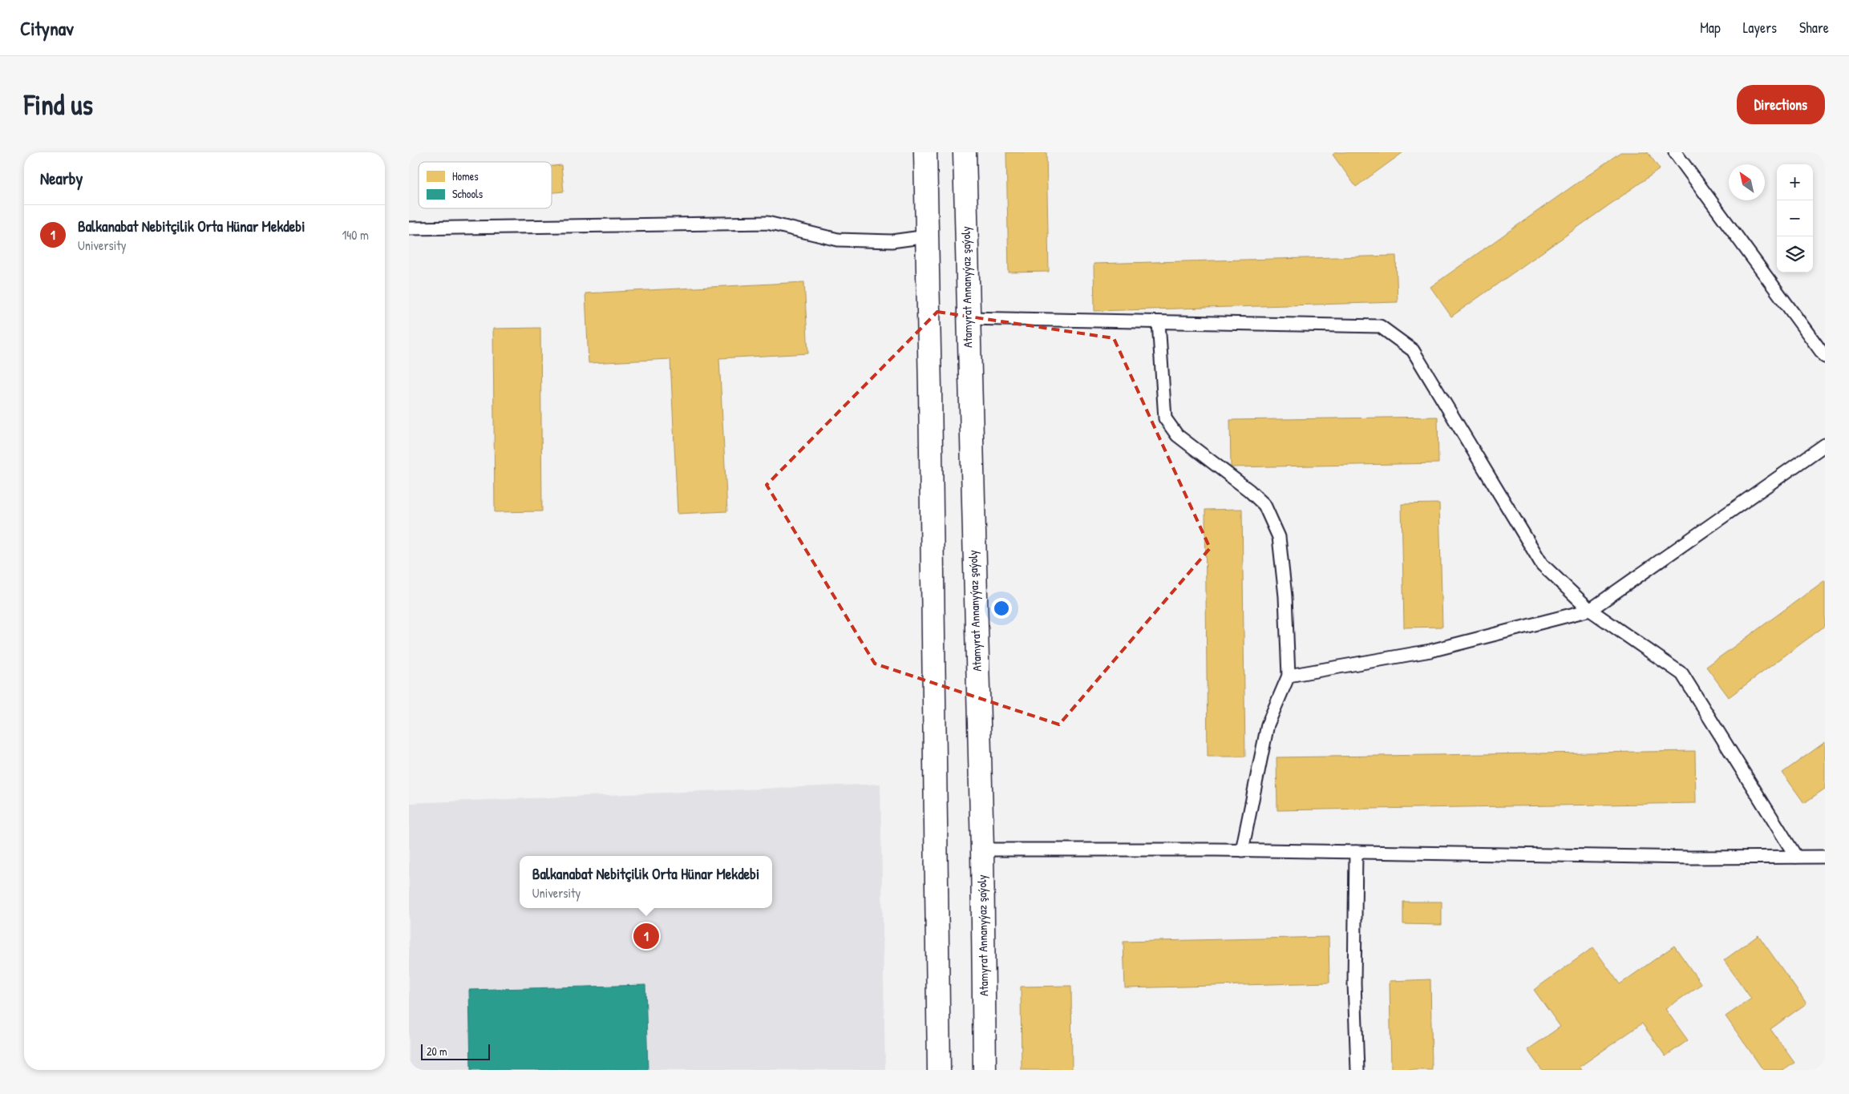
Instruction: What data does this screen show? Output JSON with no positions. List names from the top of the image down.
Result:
{
  "streets": {
    "street": ["Atamyrat Annanyýaz şaýoly"]
  },
  "legend": ["Homes", "Schools"],
  "scale_bar": "20 m",
  "north": "top left",
  "page": {
    "header": "Citynav",
    "nav": ["Map", "Layers", "Share"],
    "buttons": "Directions",
    "title": "Find us",
    "heading": "Nearby",
    "map_buttons": ["+", "−"],
    "list": [
      {
        "mark": "1",
        "name": "Balkanabat Nebitçilik Orta Hünar Mekdebi",
        "note": "University",
        "value": "140 m"
      }
    ],
    "popup": ["Balkanabat Nebitçilik Orta Hünar Mekdebi", "University"],
    "pins": "1",
    "scale": "20 m"
  }
}
